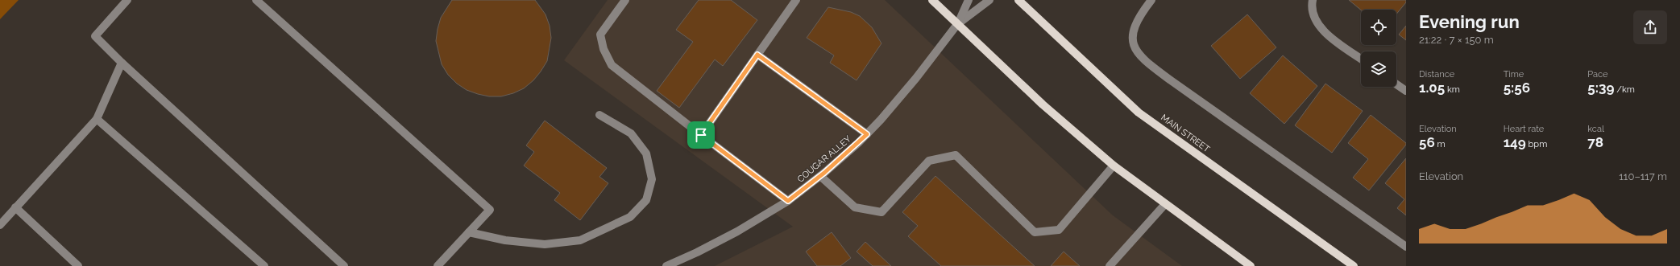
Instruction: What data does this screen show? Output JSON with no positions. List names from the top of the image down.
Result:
{
  "streets": {
    "main road": ["MAIN STREET"],
    "street": ["COUGAR ALLEY"]
  },
  "page": {
    "heading": ["Evening run", "21:22 · 7 × 150 m"],
    "stats": [
      ["Distance", "1.05 km"],
      ["Time", "5:56"],
      ["Pace", "5:39 /km"],
      ["Elevation", "56 m"],
      ["Heart rate", "149 bpm"],
      ["kcal", "78"]
    ],
    "chart": ["Elevation", "110–117 m"]
  }
}
